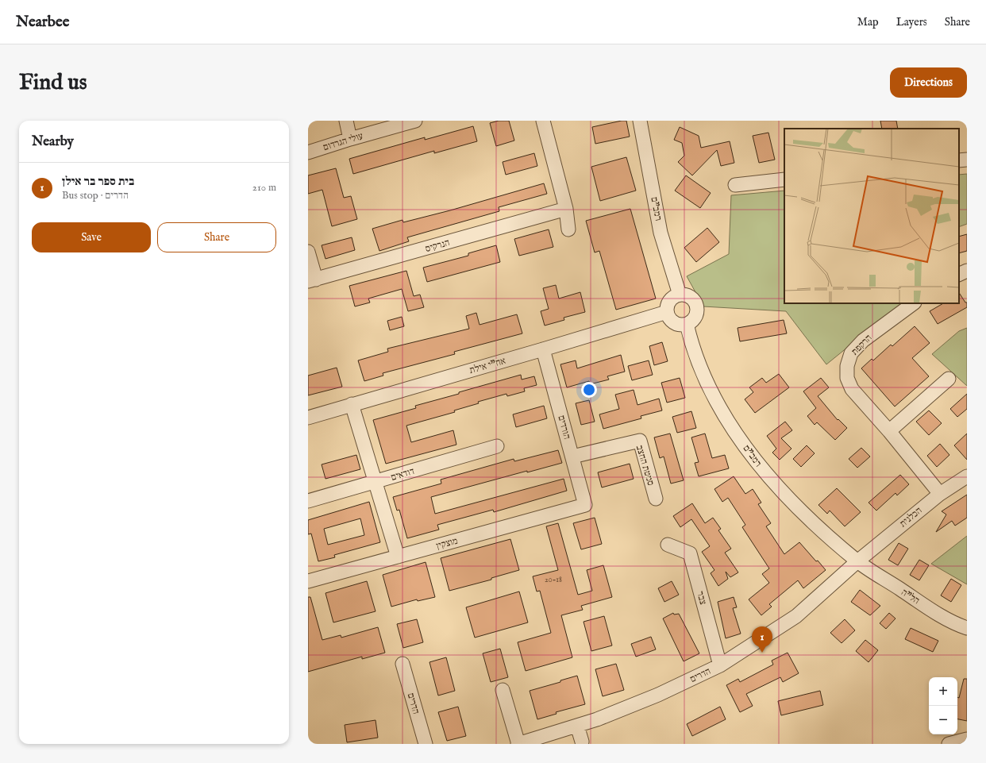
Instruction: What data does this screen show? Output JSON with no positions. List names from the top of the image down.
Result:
{
  "streets": {
    "street": [
      "עולי הגרדום",
      "רמב\"ם",
      "הנרקיס",
      "הרקפת",
      "אח\"י אילת",
      "הורדים",
      "סמטת החצב",
      "דודאים",
      "הכלנית",
      "מוצקין",
      "הל\"ה",
      "צבר",
      "הדרים"
    ]
  },
  "crossings": [
    ["רמב\"ם", "אח\"י אילת"],
    ["רמב\"ם", "הכלנית"],
    ["רמב\"ם", "הל\"ה"],
    ["רמב\"ם", "הדרים"],
    ["הרקפת", "הכלנית"],
    ["אח\"י אילת", "הורדים"],
    ["הורדים", "סמטת החצב"],
    ["הורדים", "מוצקין"],
    ["הכלנית", "הל\"ה"],
    ["הכלנית", "הדרים"],
    ["הל\"ה", "הדרים"],
    ["צבר", "הדרים"]
  ],
  "house_numbers": ["20-18"],
  "page": {
    "header": "Nearbee",
    "nav": ["Map", "Layers", "Share"],
    "buttons": [
      "Directions",
      ["Save", "Share"]
    ],
    "title": "Find us",
    "heading": "Nearby",
    "list": [
      {
        "mark": "1",
        "name": "בית ספר בר אילן",
        "note": "Bus stop · הדרים",
        "value": "210 m"
      }
    ],
    "pins": "1",
    "map_buttons": ["+", "−"]
  }
}
